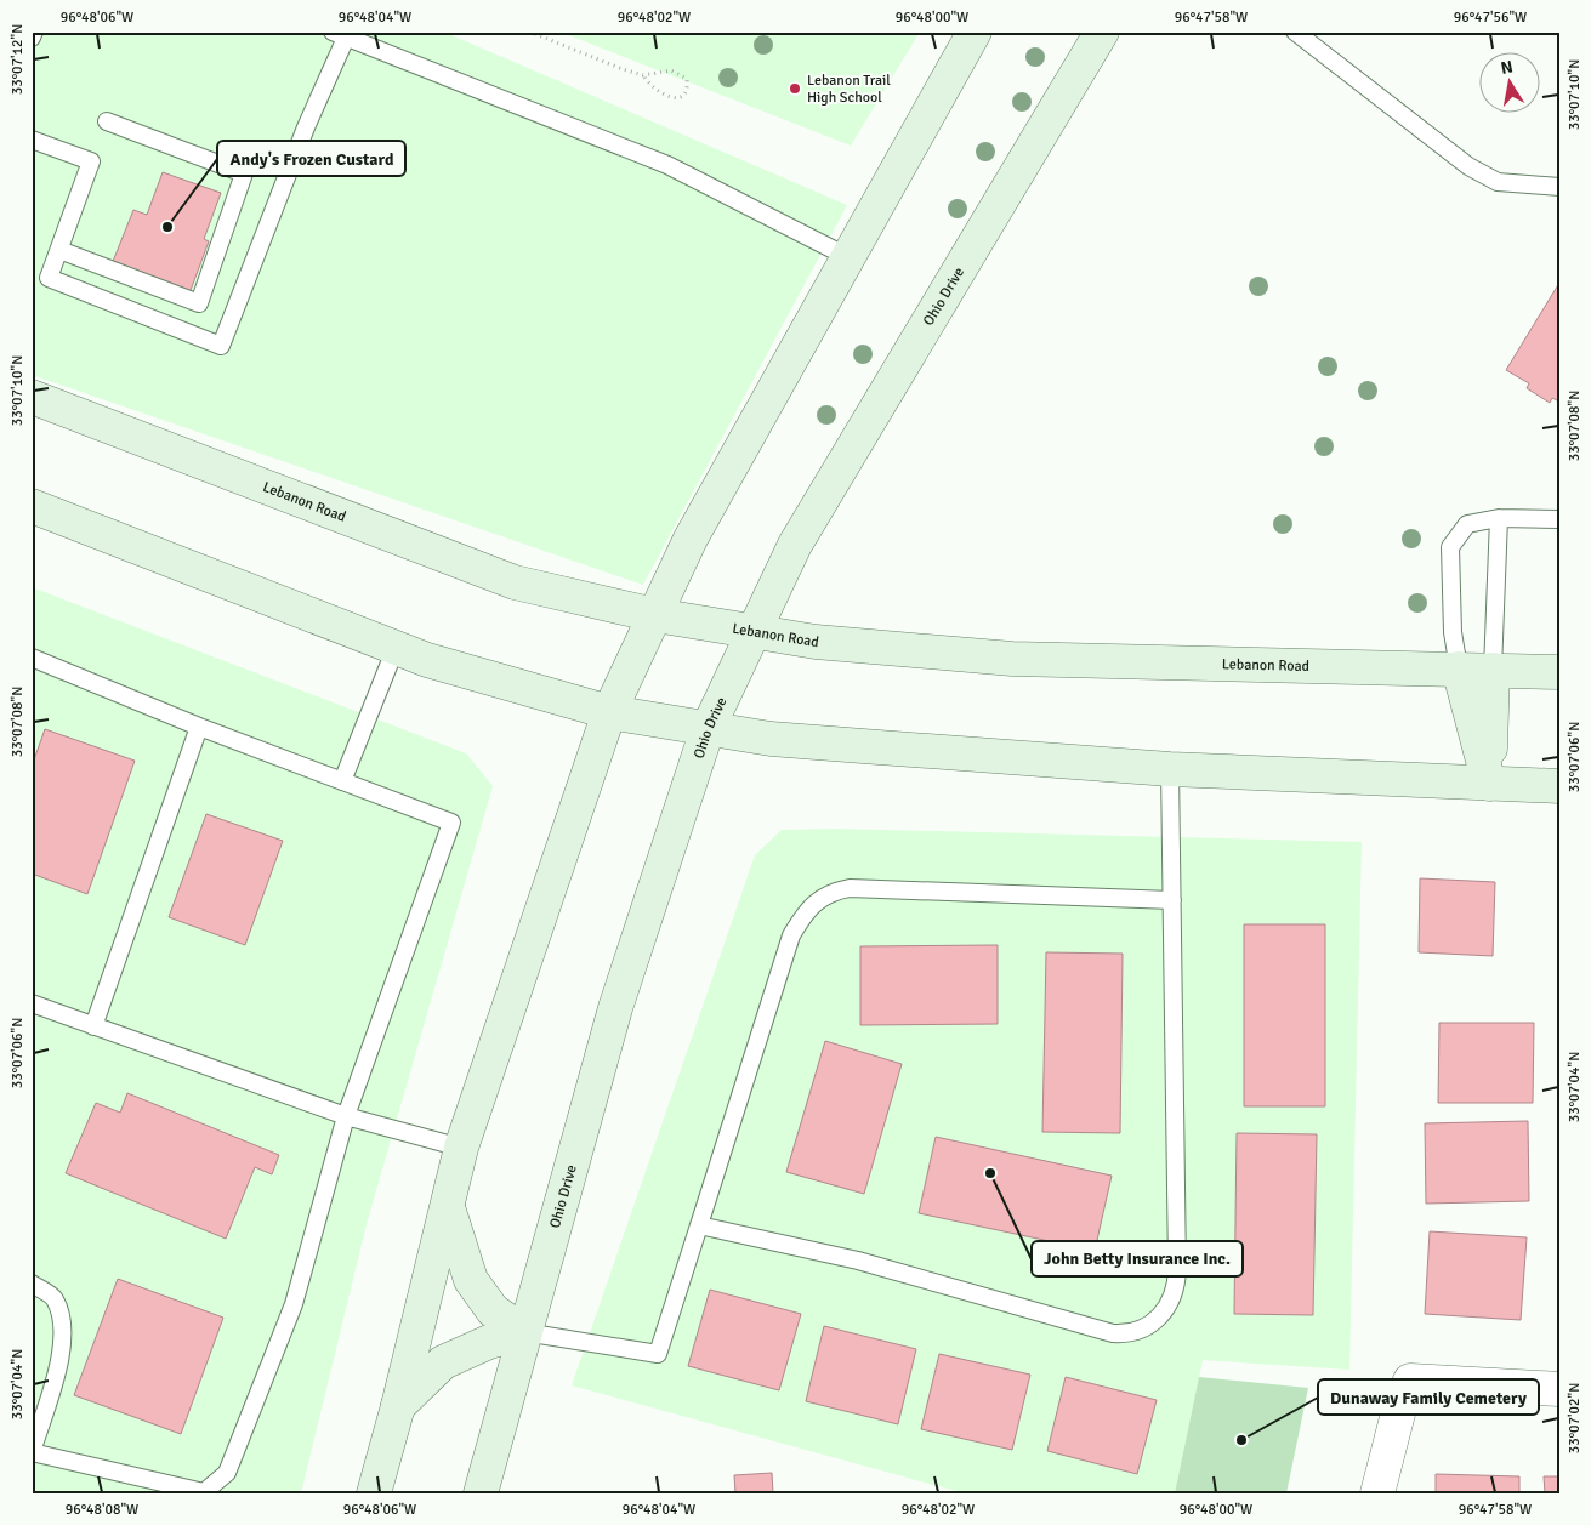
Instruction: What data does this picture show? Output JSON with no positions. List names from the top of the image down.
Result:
{
  "streets": {
    "main road": ["Ohio Drive", "Lebanon Road"]
  },
  "crossings": [
    ["Ohio Drive", "Lebanon Road"]
  ],
  "places": [
    "Lebanon Trail High School",
    "Andy's Frozen Custard",
    "John Betty Insurance Inc.",
    "Dunaway Family Cemetery"
  ],
  "north": "top",
  "coordinates": [
    "96°48'06\"W",
    "96°48'04\"W",
    "96°48'02\"W",
    "96°48'00\"W",
    "96°47'58\"W",
    "96°47'56\"W",
    "33°07'12\"N",
    "33°07'10\"N",
    "33°07'08\"N",
    "33°07'06\"N",
    "33°07'04\"N",
    "33°07'02\"N",
    "96°48'08\"W"
  ]
}
